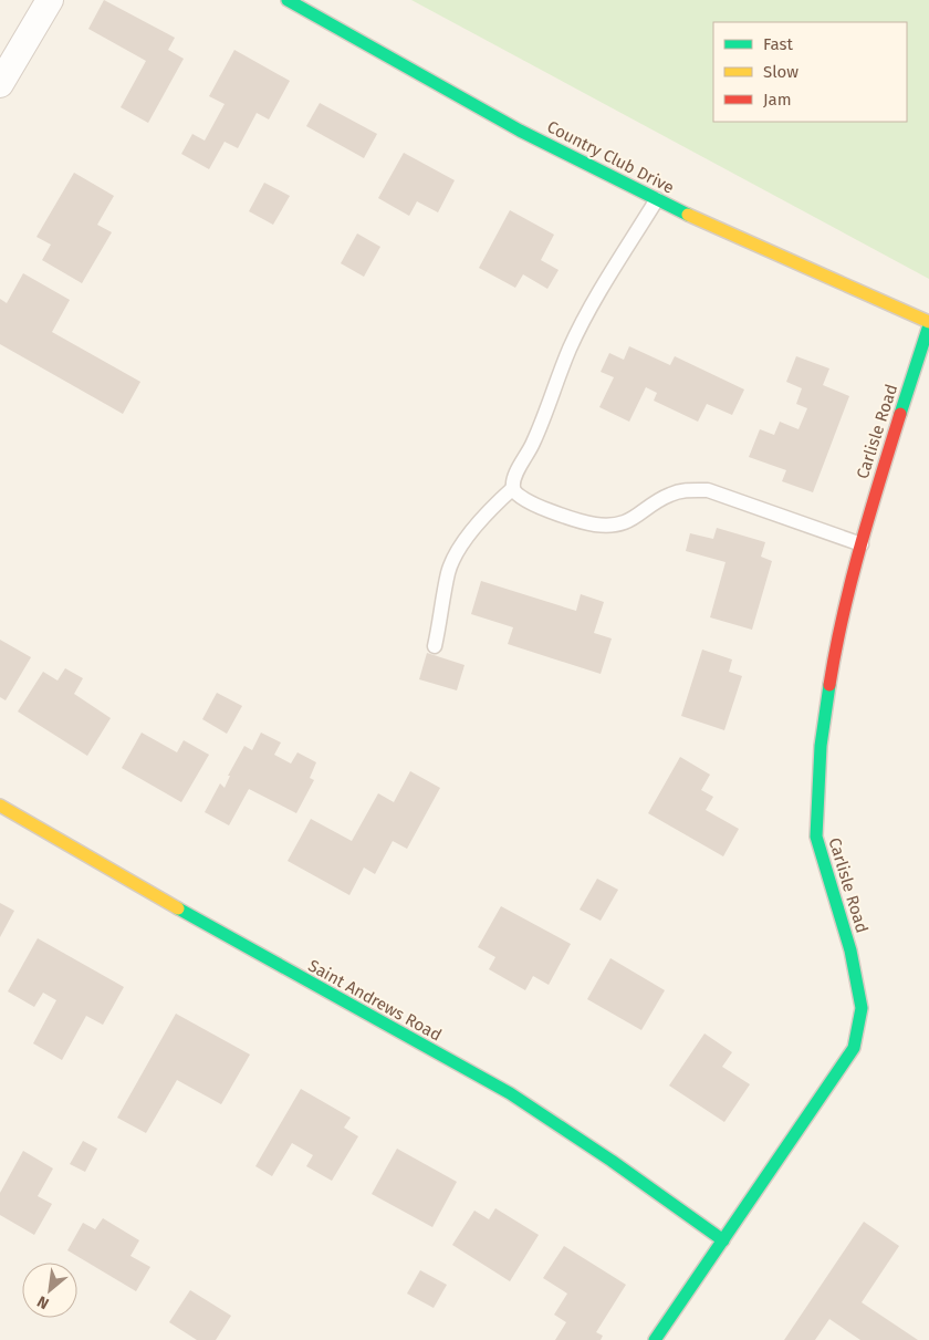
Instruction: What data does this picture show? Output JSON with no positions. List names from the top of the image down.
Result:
{
  "streets": {
    "street": ["Country Club Drive", "Carlisle Road", "Saint Andrews Road"]
  },
  "crossings": [
    ["Country Club Drive", "Carlisle Road"],
    ["Carlisle Road", "Saint Andrews Road"]
  ],
  "legend": ["Fast", "Slow", "Jam"],
  "north": "bottom left"
}
